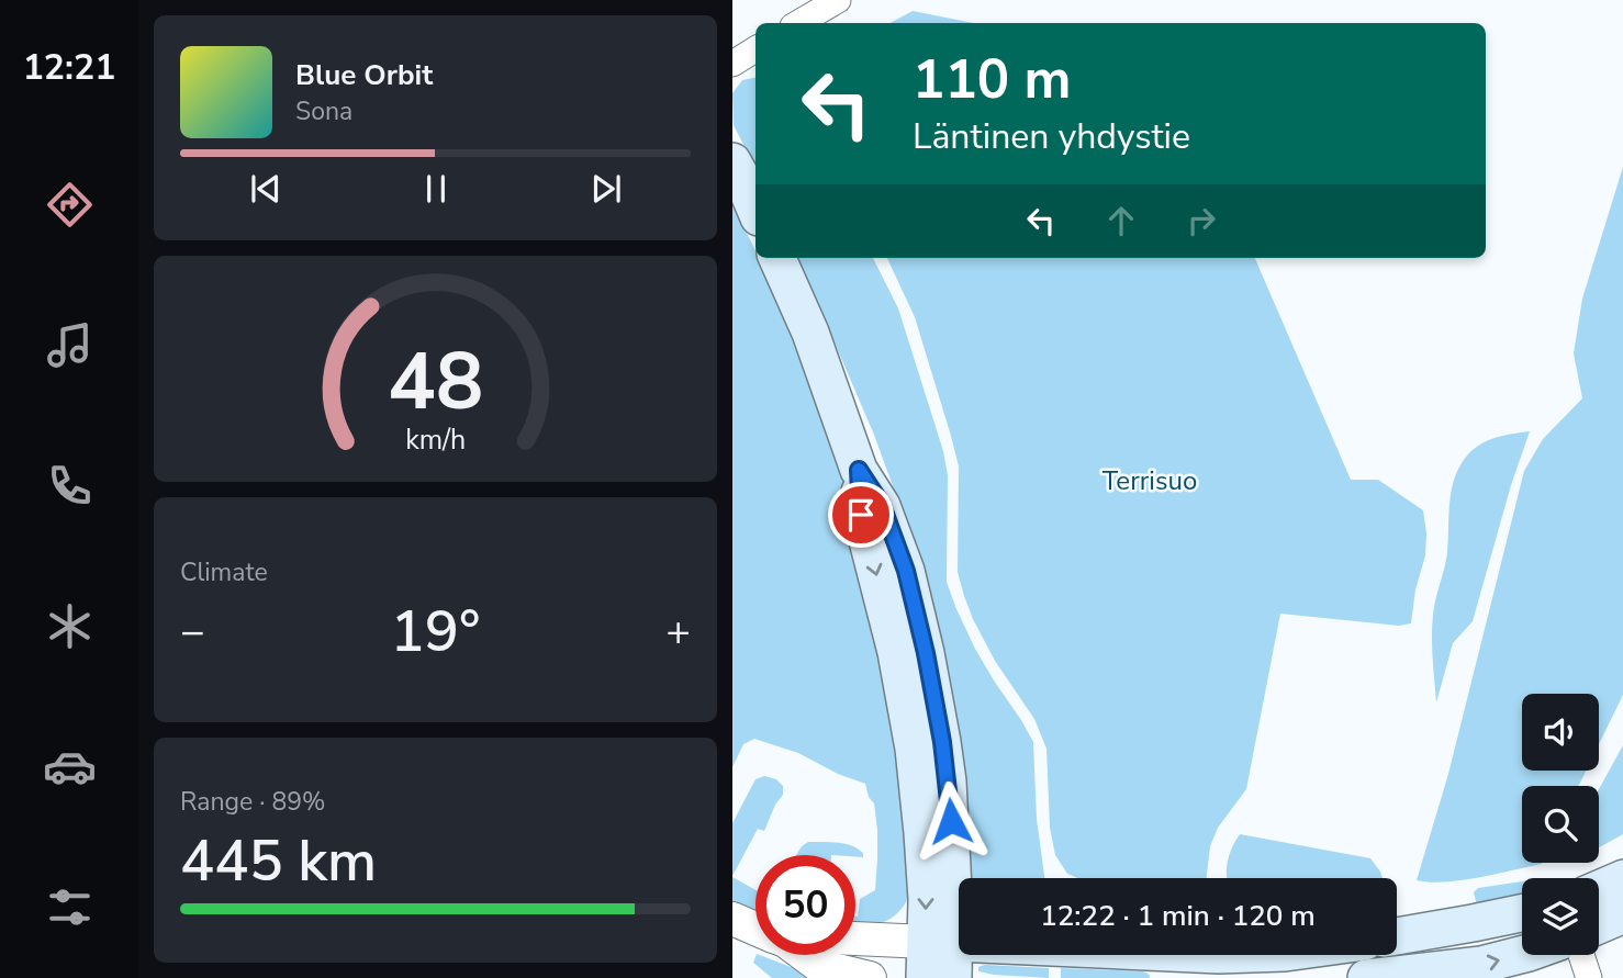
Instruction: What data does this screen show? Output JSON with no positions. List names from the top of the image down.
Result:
{
  "parks": ["Terrisuo"],
  "page": {
    "tabs": "12:21",
    "turn": ["110 m", "Läntinen yhdystie"],
    "song": ["Blue Orbit", "Sona"],
    "tile": [
      "Climate",
      ["Range · 89%", "445 km"]
    ],
    "heat": ["−", "19°", "+"],
    "limit": "50",
    "trip": "12:22 · 1 min · 120 m",
    "gauge": ["48", "km/h"]
  }
}
